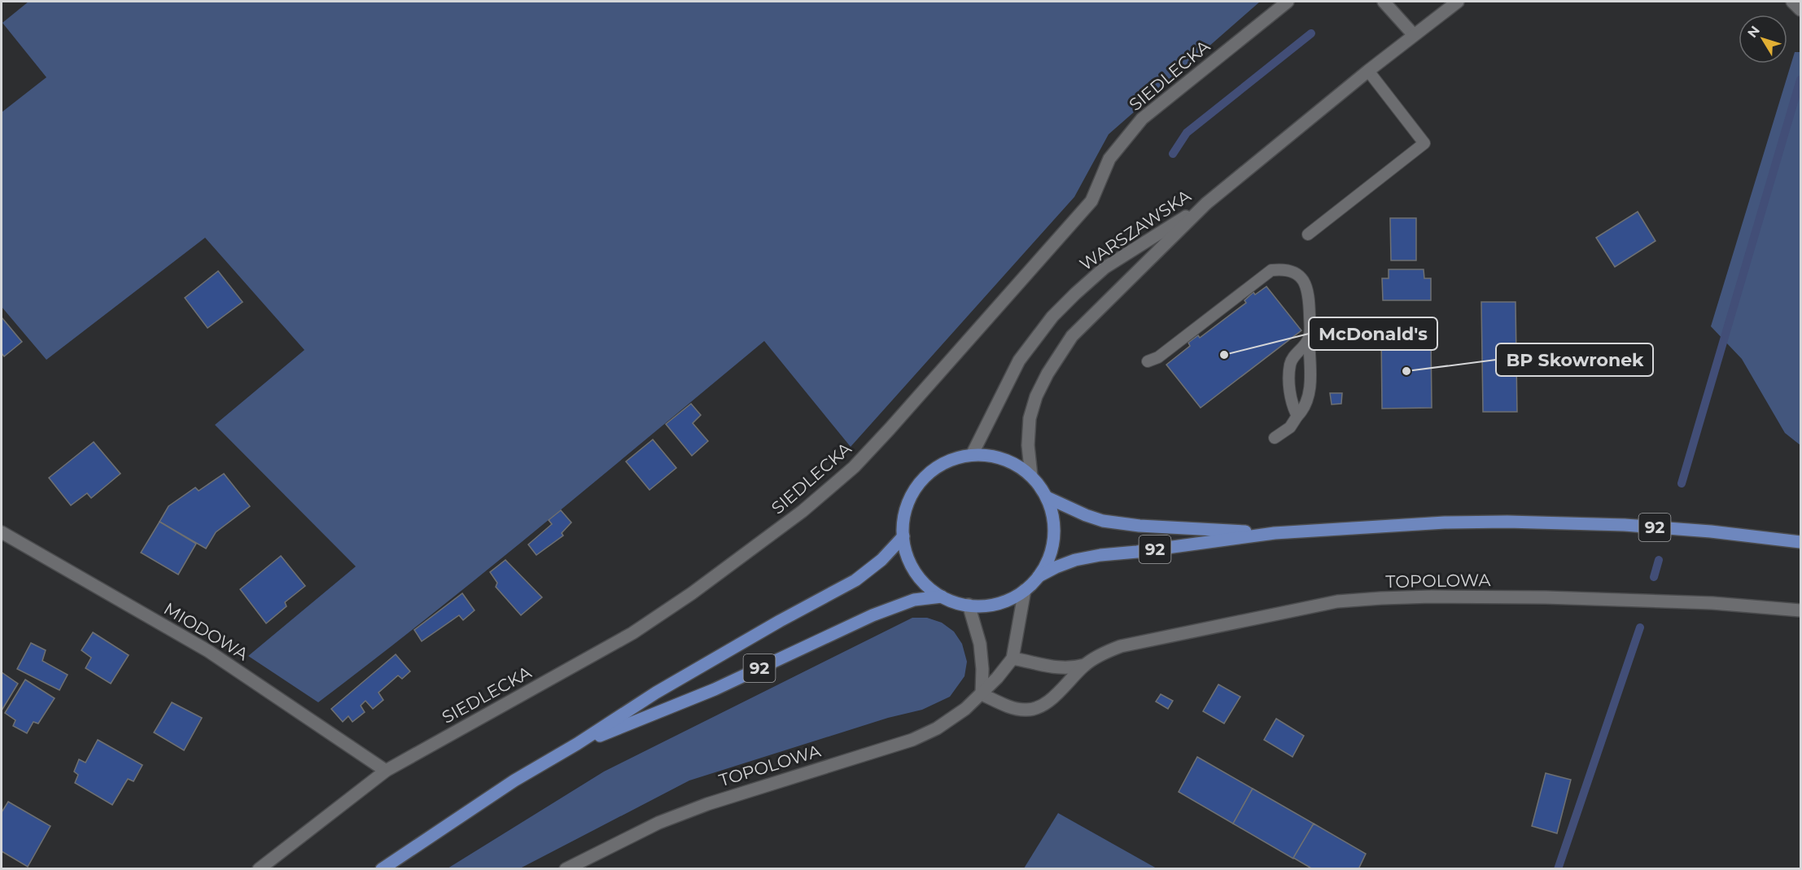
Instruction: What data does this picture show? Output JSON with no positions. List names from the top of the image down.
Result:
{
  "streets": {
    "main road": ["92"],
    "street": [
      "SIEDLECKA",
      "WARSZAWSKA",
      "TOPOLOWA",
      "MIODOWA"
    ]
  },
  "crossings": [
    ["SIEDLECKA", "MIODOWA"],
    ["WARSZAWSKA", "92"]
  ],
  "places": ["McDonald's", "BP Skowronek"],
  "north": "top left"
}
